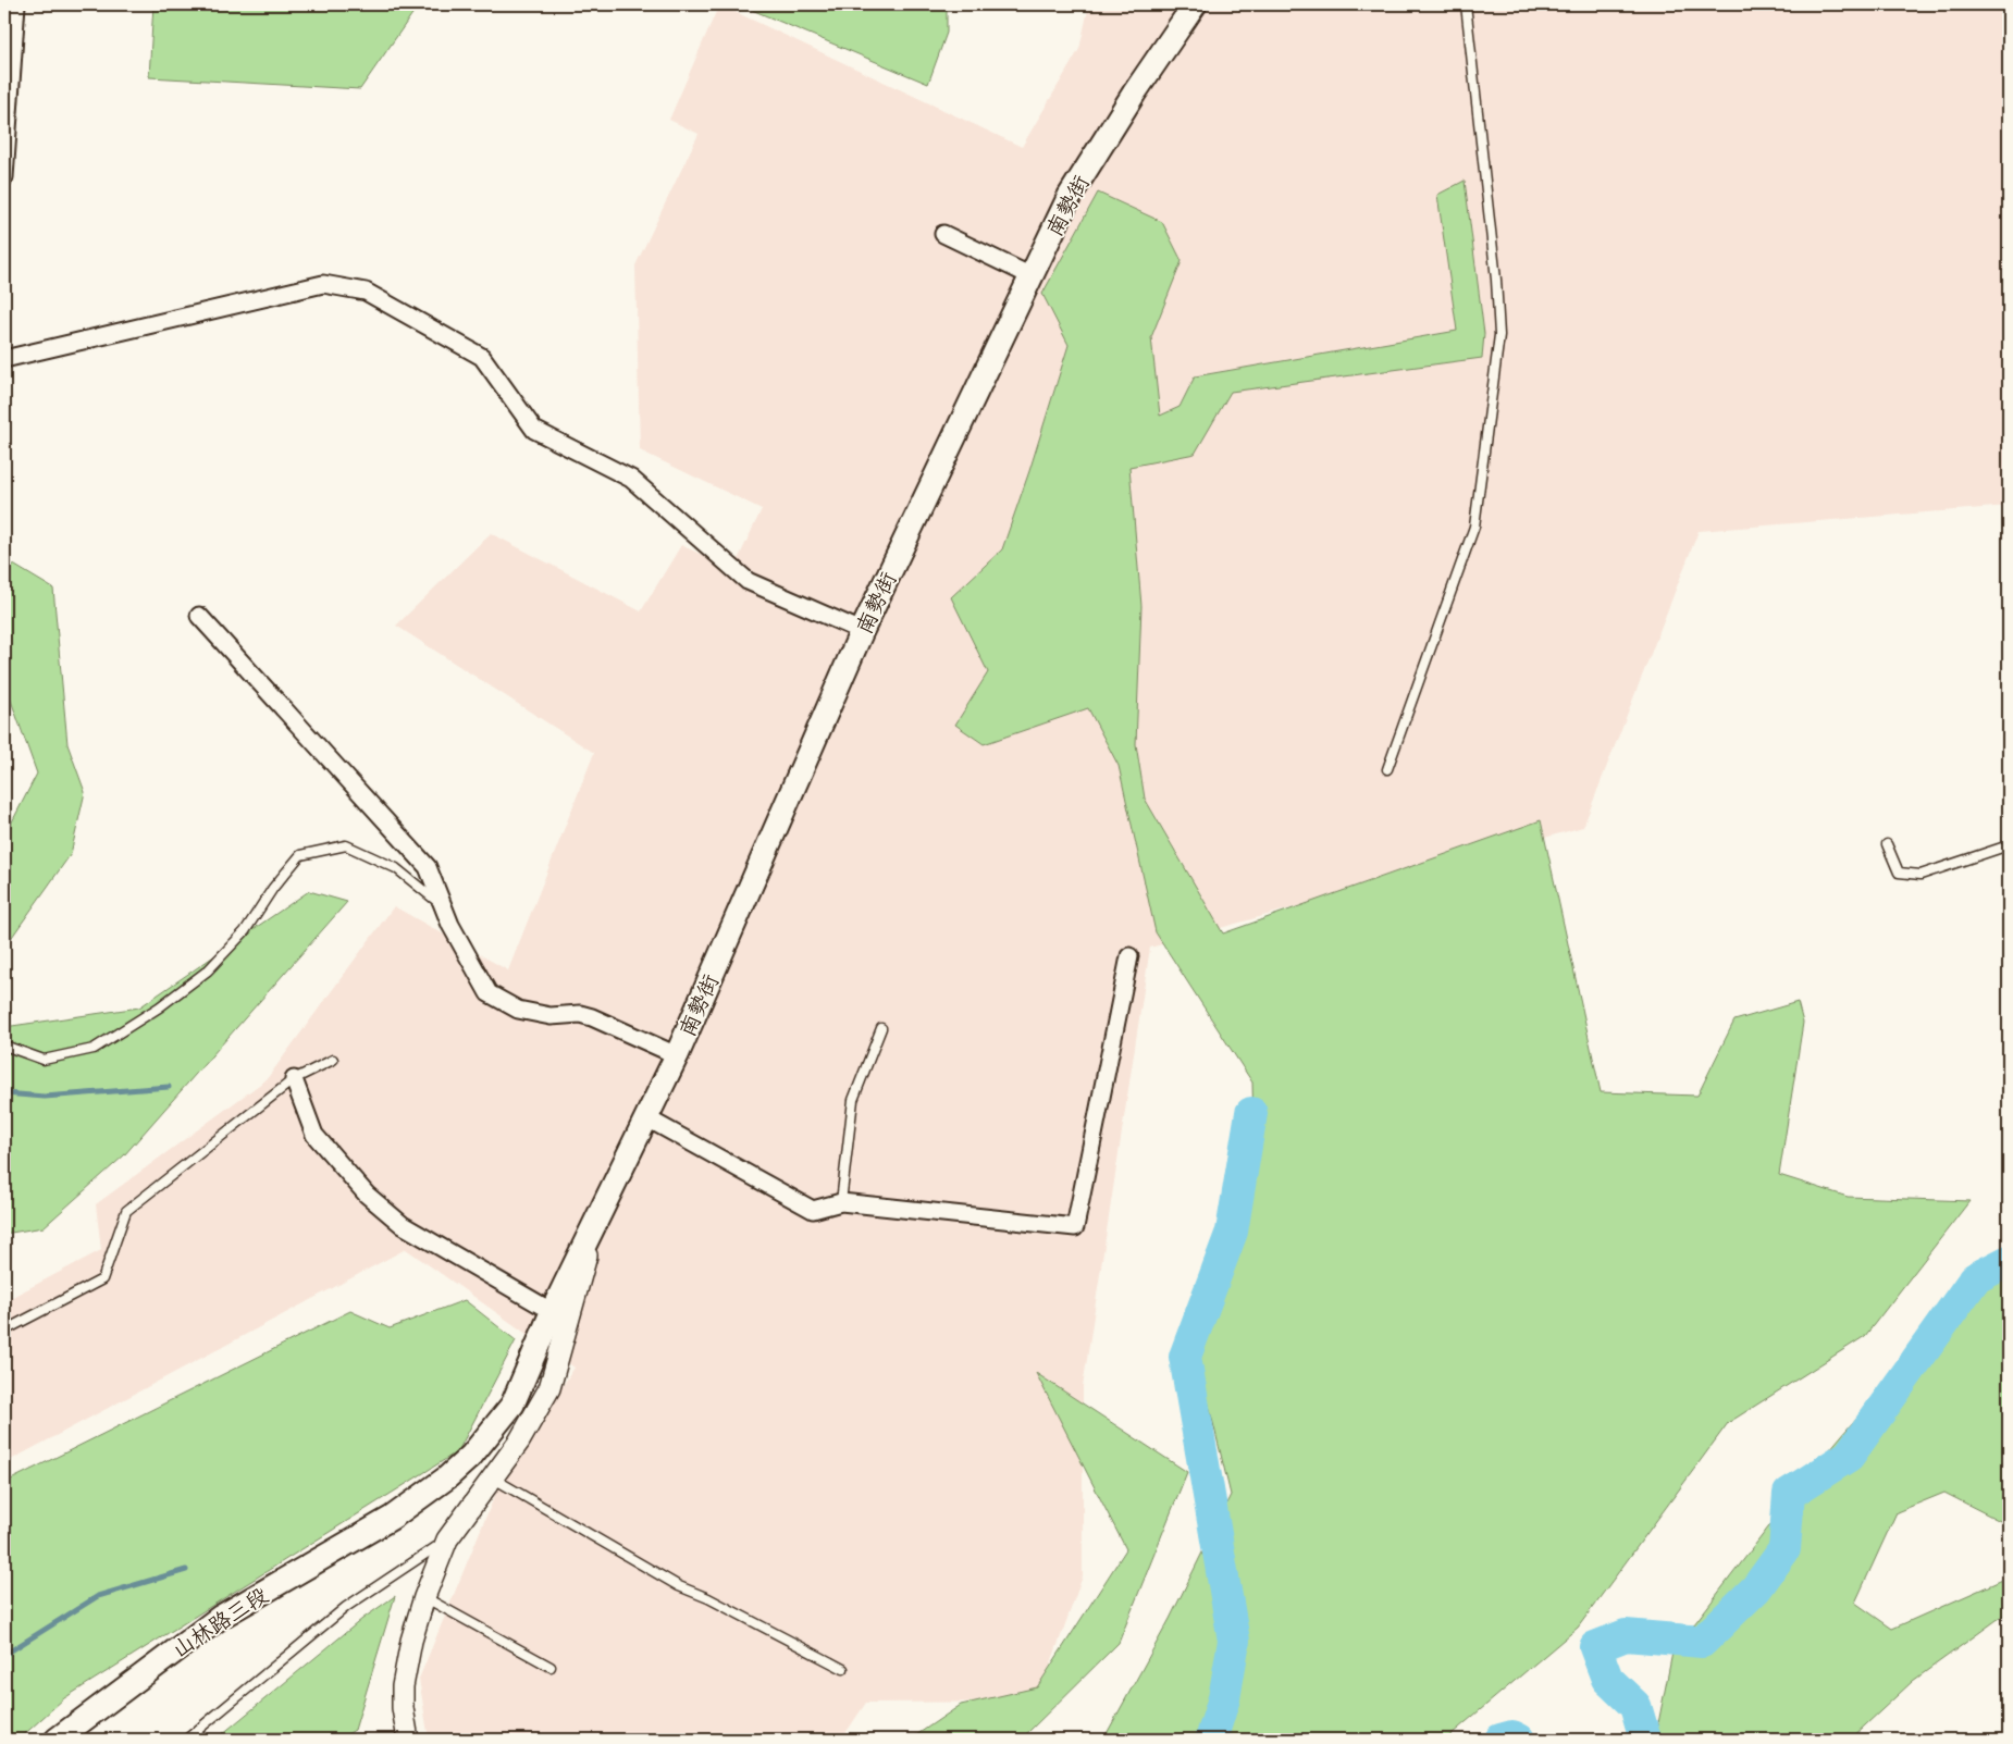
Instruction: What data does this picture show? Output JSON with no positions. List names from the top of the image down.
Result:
{
  "streets": {
    "main road": ["南勢街", "山林路三段"]
  },
  "crossings": [
    ["南勢街", "山林路三段"]
  ]
}
